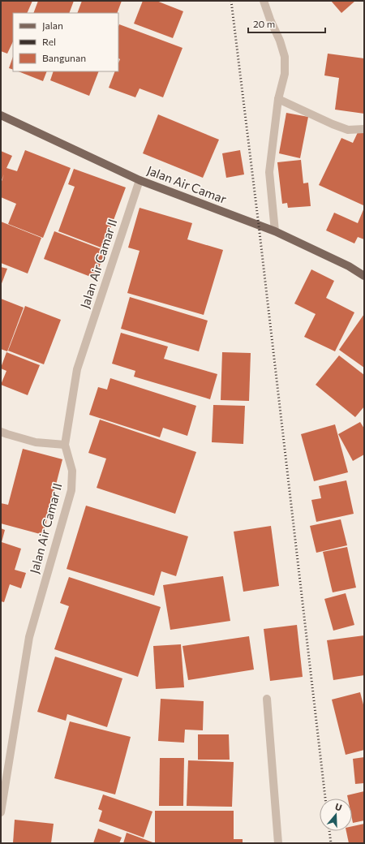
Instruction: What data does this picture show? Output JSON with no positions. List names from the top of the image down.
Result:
{
  "streets": {
    "main road": ["Jalan Air Camar"],
    "street": ["Jalan Air Camar II"]
  },
  "crossings": [
    ["Jalan Air Camar", "Jalan Air Camar II"]
  ],
  "legend": ["Jalan", "Rel", "Bangunan"],
  "scale_bar": "20 m",
  "north": "top"
}
